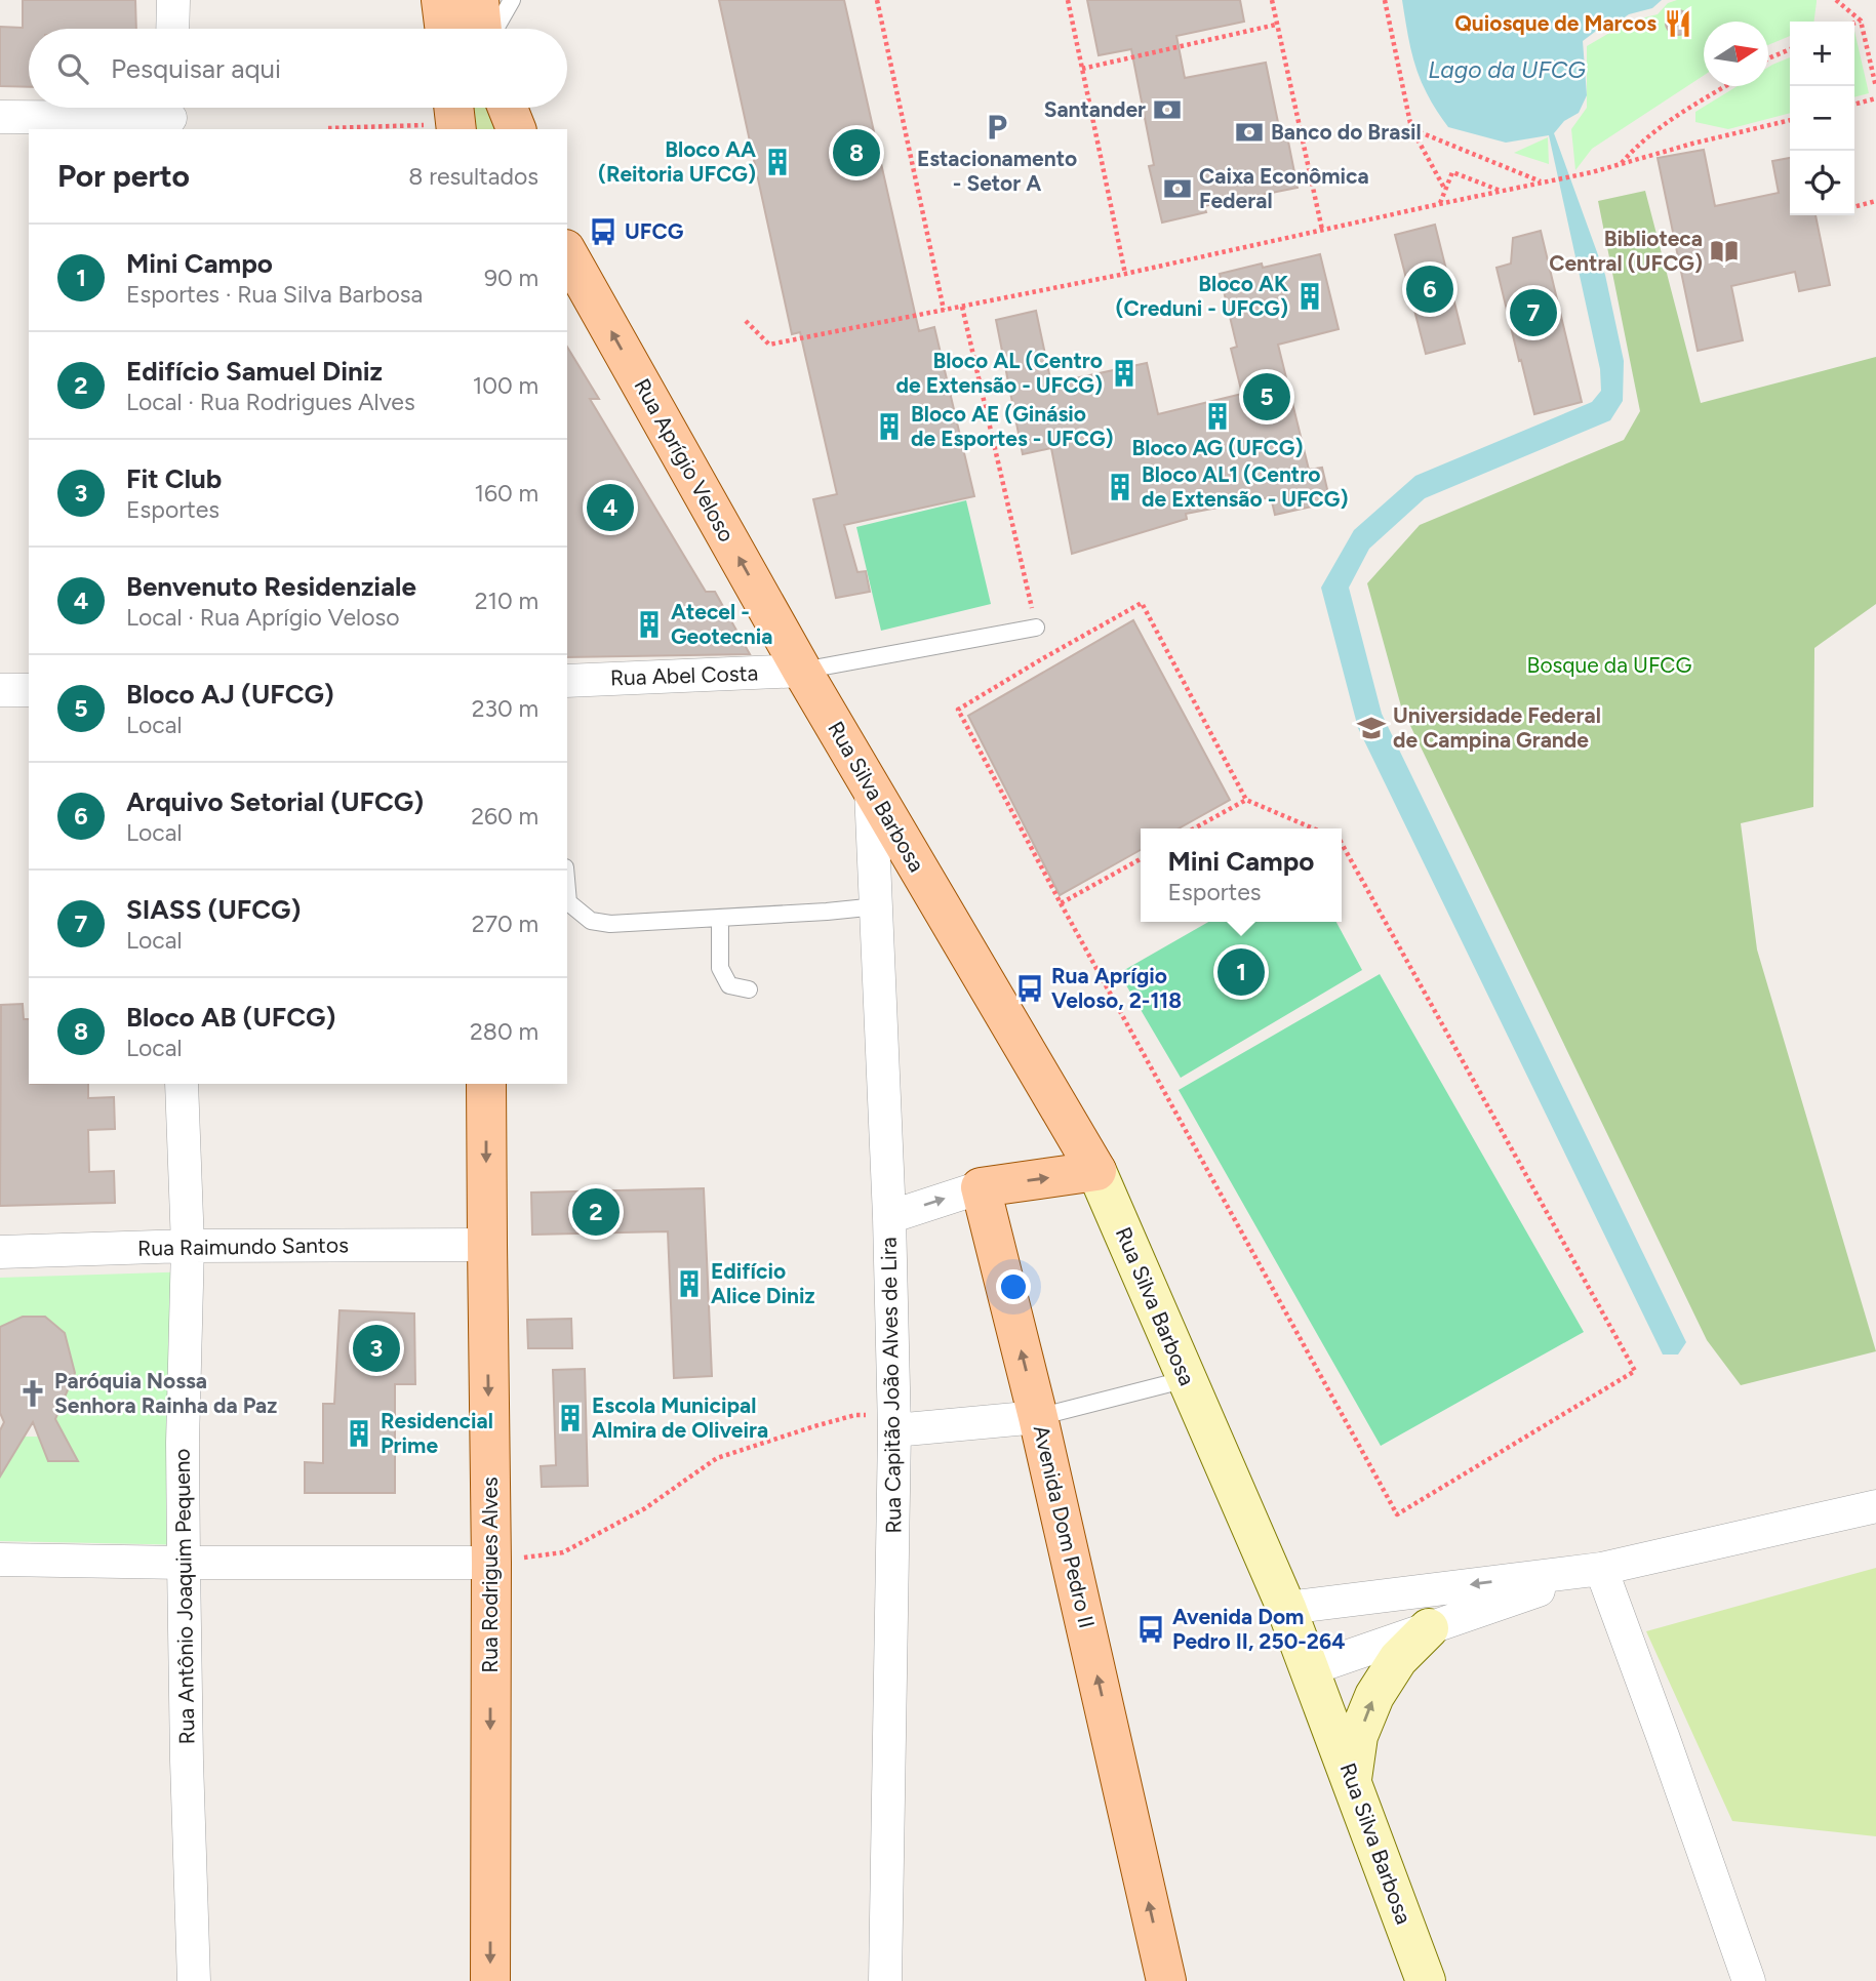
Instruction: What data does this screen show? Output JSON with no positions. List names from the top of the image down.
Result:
{
  "streets": {
    "main road": [
      "Rua Aprígio Veloso",
      "Rua Silva Barbosa",
      "Avenida Dom Pedro II",
      "Rua Rodrigues Alves"
    ],
    "street": [
      "Rua Abel Costa",
      "Rua Raimundo Santos",
      "Rua Capitão João Alves de Lira",
      "Rua Antônio Joaquim Pequeno"
    ]
  },
  "crossings": [
    ["Rua Aprígio Veloso", "Rua Abel Costa"],
    ["Rua Aprígio Veloso", "Rua Silva Barbosa"],
    ["Rua Abel Costa", "Rua Silva Barbosa"],
    ["Rua Silva Barbosa", "Rua Capitão João Alves de Lira"],
    ["Rua Raimundo Santos", "Rua Rodrigues Alves"],
    ["Rua Raimundo Santos", "Rua Antônio Joaquim Pequeno"]
  ],
  "one_way": ["Rua Aprígio Veloso", "Avenida Dom Pedro II", "Rua Rodrigues Alves"],
  "water": ["Lago da UFCG"],
  "parks": ["Bosque da UFCG"],
  "places": {
    "restaurant": ["Quiosque de Marcos"],
    "bank": ["Santander", "Banco do Brasil", "Caixa Econômica Federal"],
    "parking": ["Estacionamento - Setor A"],
    "building": [
      "Bloco AA (Reitoria UFCG)",
      "Bloco AK (Creduni - UFCG)",
      "Bloco AL (Centro de Extensão - UFCG)",
      "Bloco AG (UFCG)",
      "Bloco AE (Ginásio de Esportes - UFCG)",
      "Bloco AL1 (Centro de Extensão - UFCG)",
      "Atecel - Geotecnia",
      "Edifício Alice Diniz",
      "Escola Municipal Almira de Oliveira",
      "Residencial Prime"
    ],
    "bus stop": ["UFCG", "Rua Aprígio Veloso, 2-118", "Avenida Dom Pedro II, 250-264"],
    "library": ["Biblioteca Central (UFCG)"],
    "school or university": ["Universidade Federal de Campina Grande"],
    "church": ["Paróquia Nossa Senhora Rainha da Paz"]
  },
  "north": "right",
  "page": {
    "map_buttons": ["+", "−"],
    "search": "Pesquisar aqui",
    "pins": [
      "8",
      "6",
      "7",
      "5",
      "4",
      "1",
      "2",
      "3"
    ],
    "heading": ["Por perto", "8 resultados"],
    "list": [
      {
        "mark": "1",
        "name": "Mini Campo",
        "note": "Esportes · Rua Silva Barbosa",
        "value": "90 m"
      },
      {
        "mark": "2",
        "name": "Edifício Samuel Diniz",
        "note": "Local · Rua Rodrigues Alves",
        "value": "100 m"
      },
      {
        "mark": "3",
        "name": "Fit Club",
        "note": "Esportes",
        "value": "160 m"
      },
      {
        "mark": "4",
        "name": "Benvenuto Residenziale",
        "note": "Local · Rua Aprígio Veloso",
        "value": "210 m"
      },
      {
        "mark": "5",
        "name": "Bloco AJ (UFCG)",
        "note": "Local",
        "value": "230 m"
      },
      {
        "mark": "6",
        "name": "Arquivo Setorial (UFCG)",
        "note": "Local",
        "value": "260 m"
      },
      {
        "mark": "7",
        "name": "SIASS (UFCG)",
        "note": "Local",
        "value": "270 m"
      },
      {
        "mark": "8",
        "name": "Bloco AB (UFCG)",
        "note": "Local",
        "value": "280 m"
      }
    ],
    "popup": ["Mini Campo", "Esportes"]
  }
}
